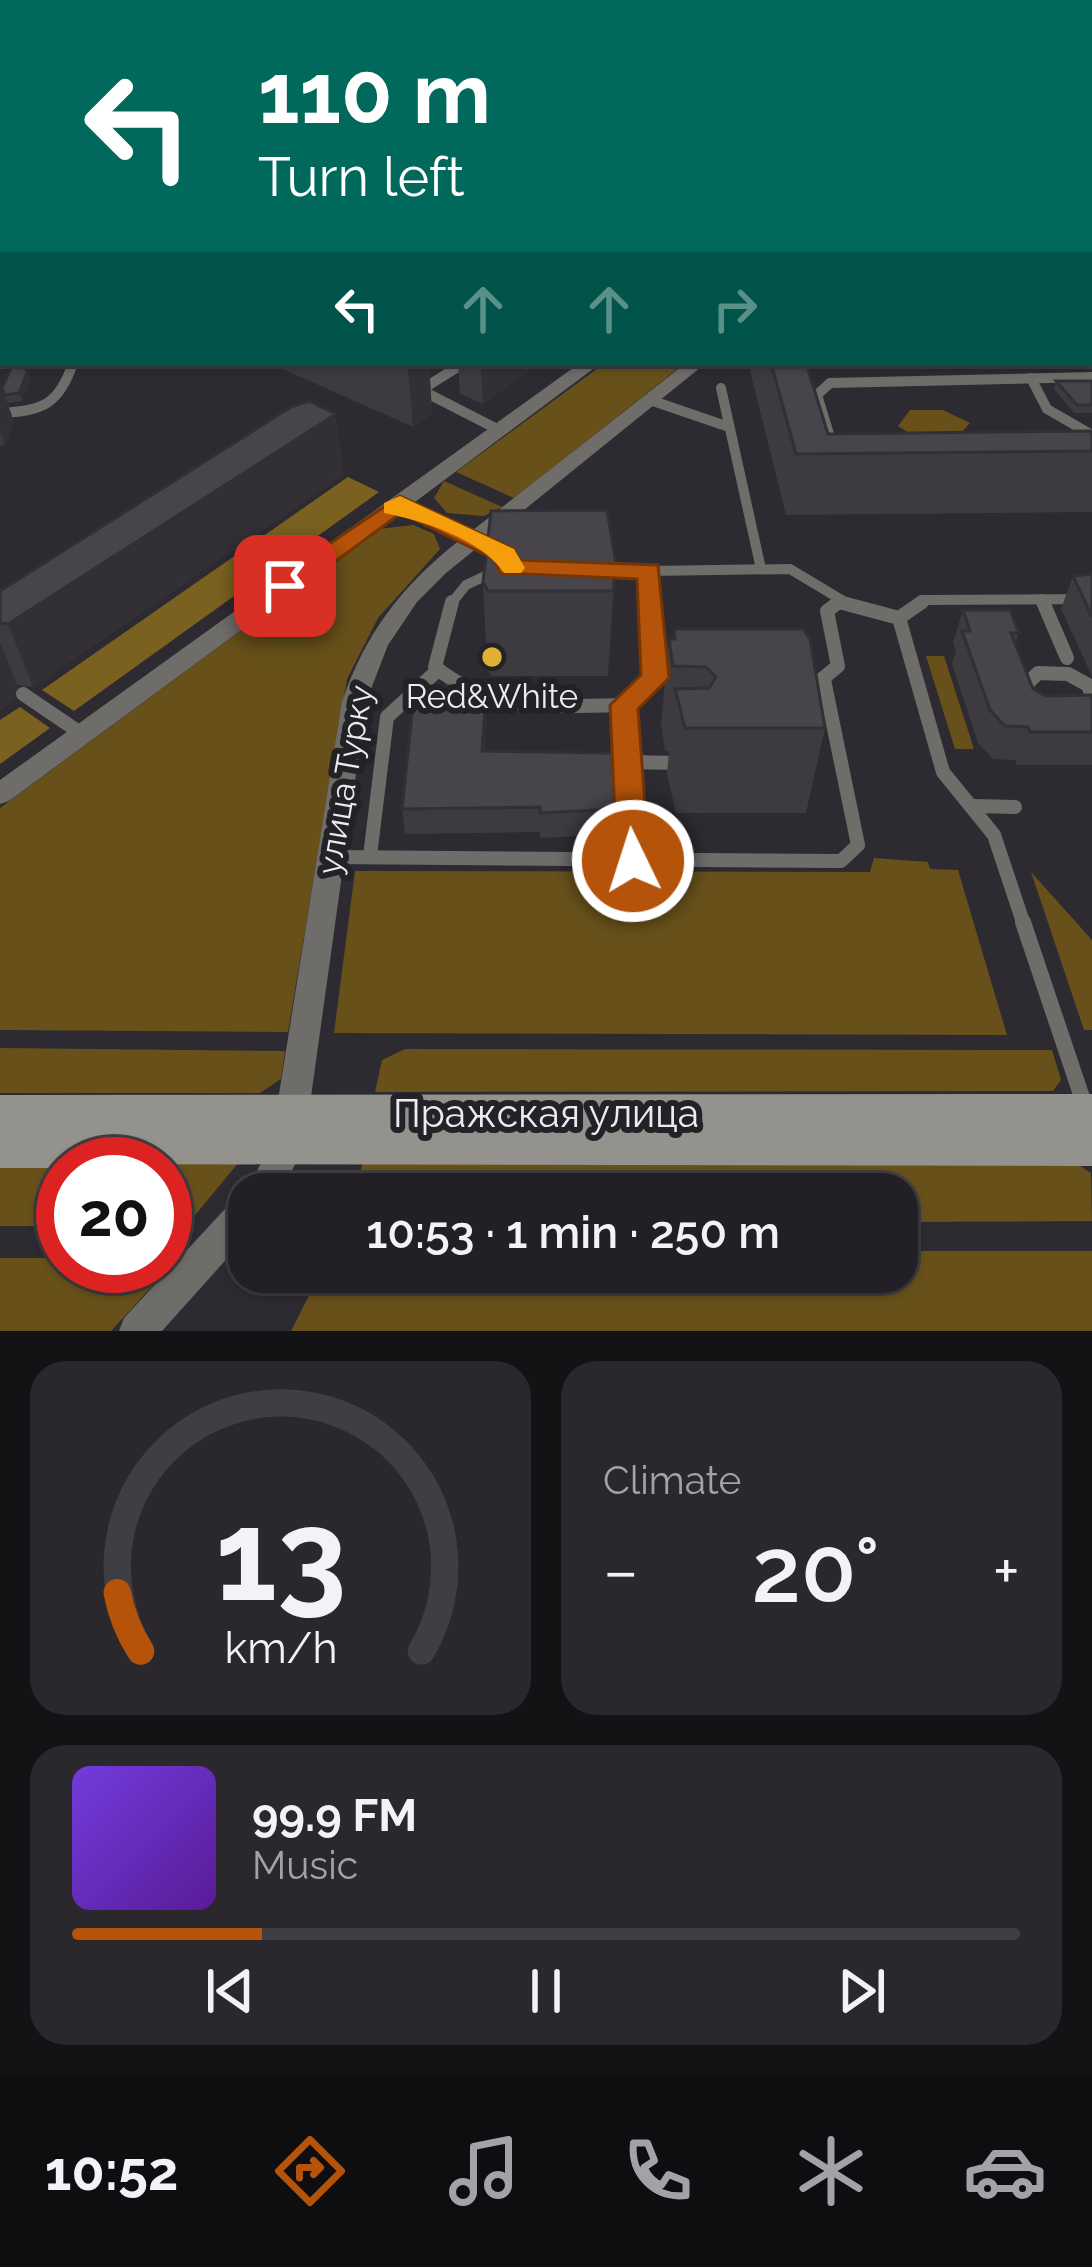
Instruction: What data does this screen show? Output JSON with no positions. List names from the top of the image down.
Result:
{
  "streets": {
    "street": ["улица Турку", "Пражская улица"]
  },
  "crossings": [
    ["улица Турку", "Пражская улица"]
  ],
  "places": ["Red&White"],
  "page": {
    "turn": ["110 m", "Turn left"],
    "limit": "20",
    "trip": "10:53 · 1 min · 250 m",
    "tile": "Climate",
    "heat": ["−", "20°", "+"],
    "song": ["99.9 FM", "Music"],
    "tabs": "10:52",
    "gauge": ["13", "km/h"]
  }
}
